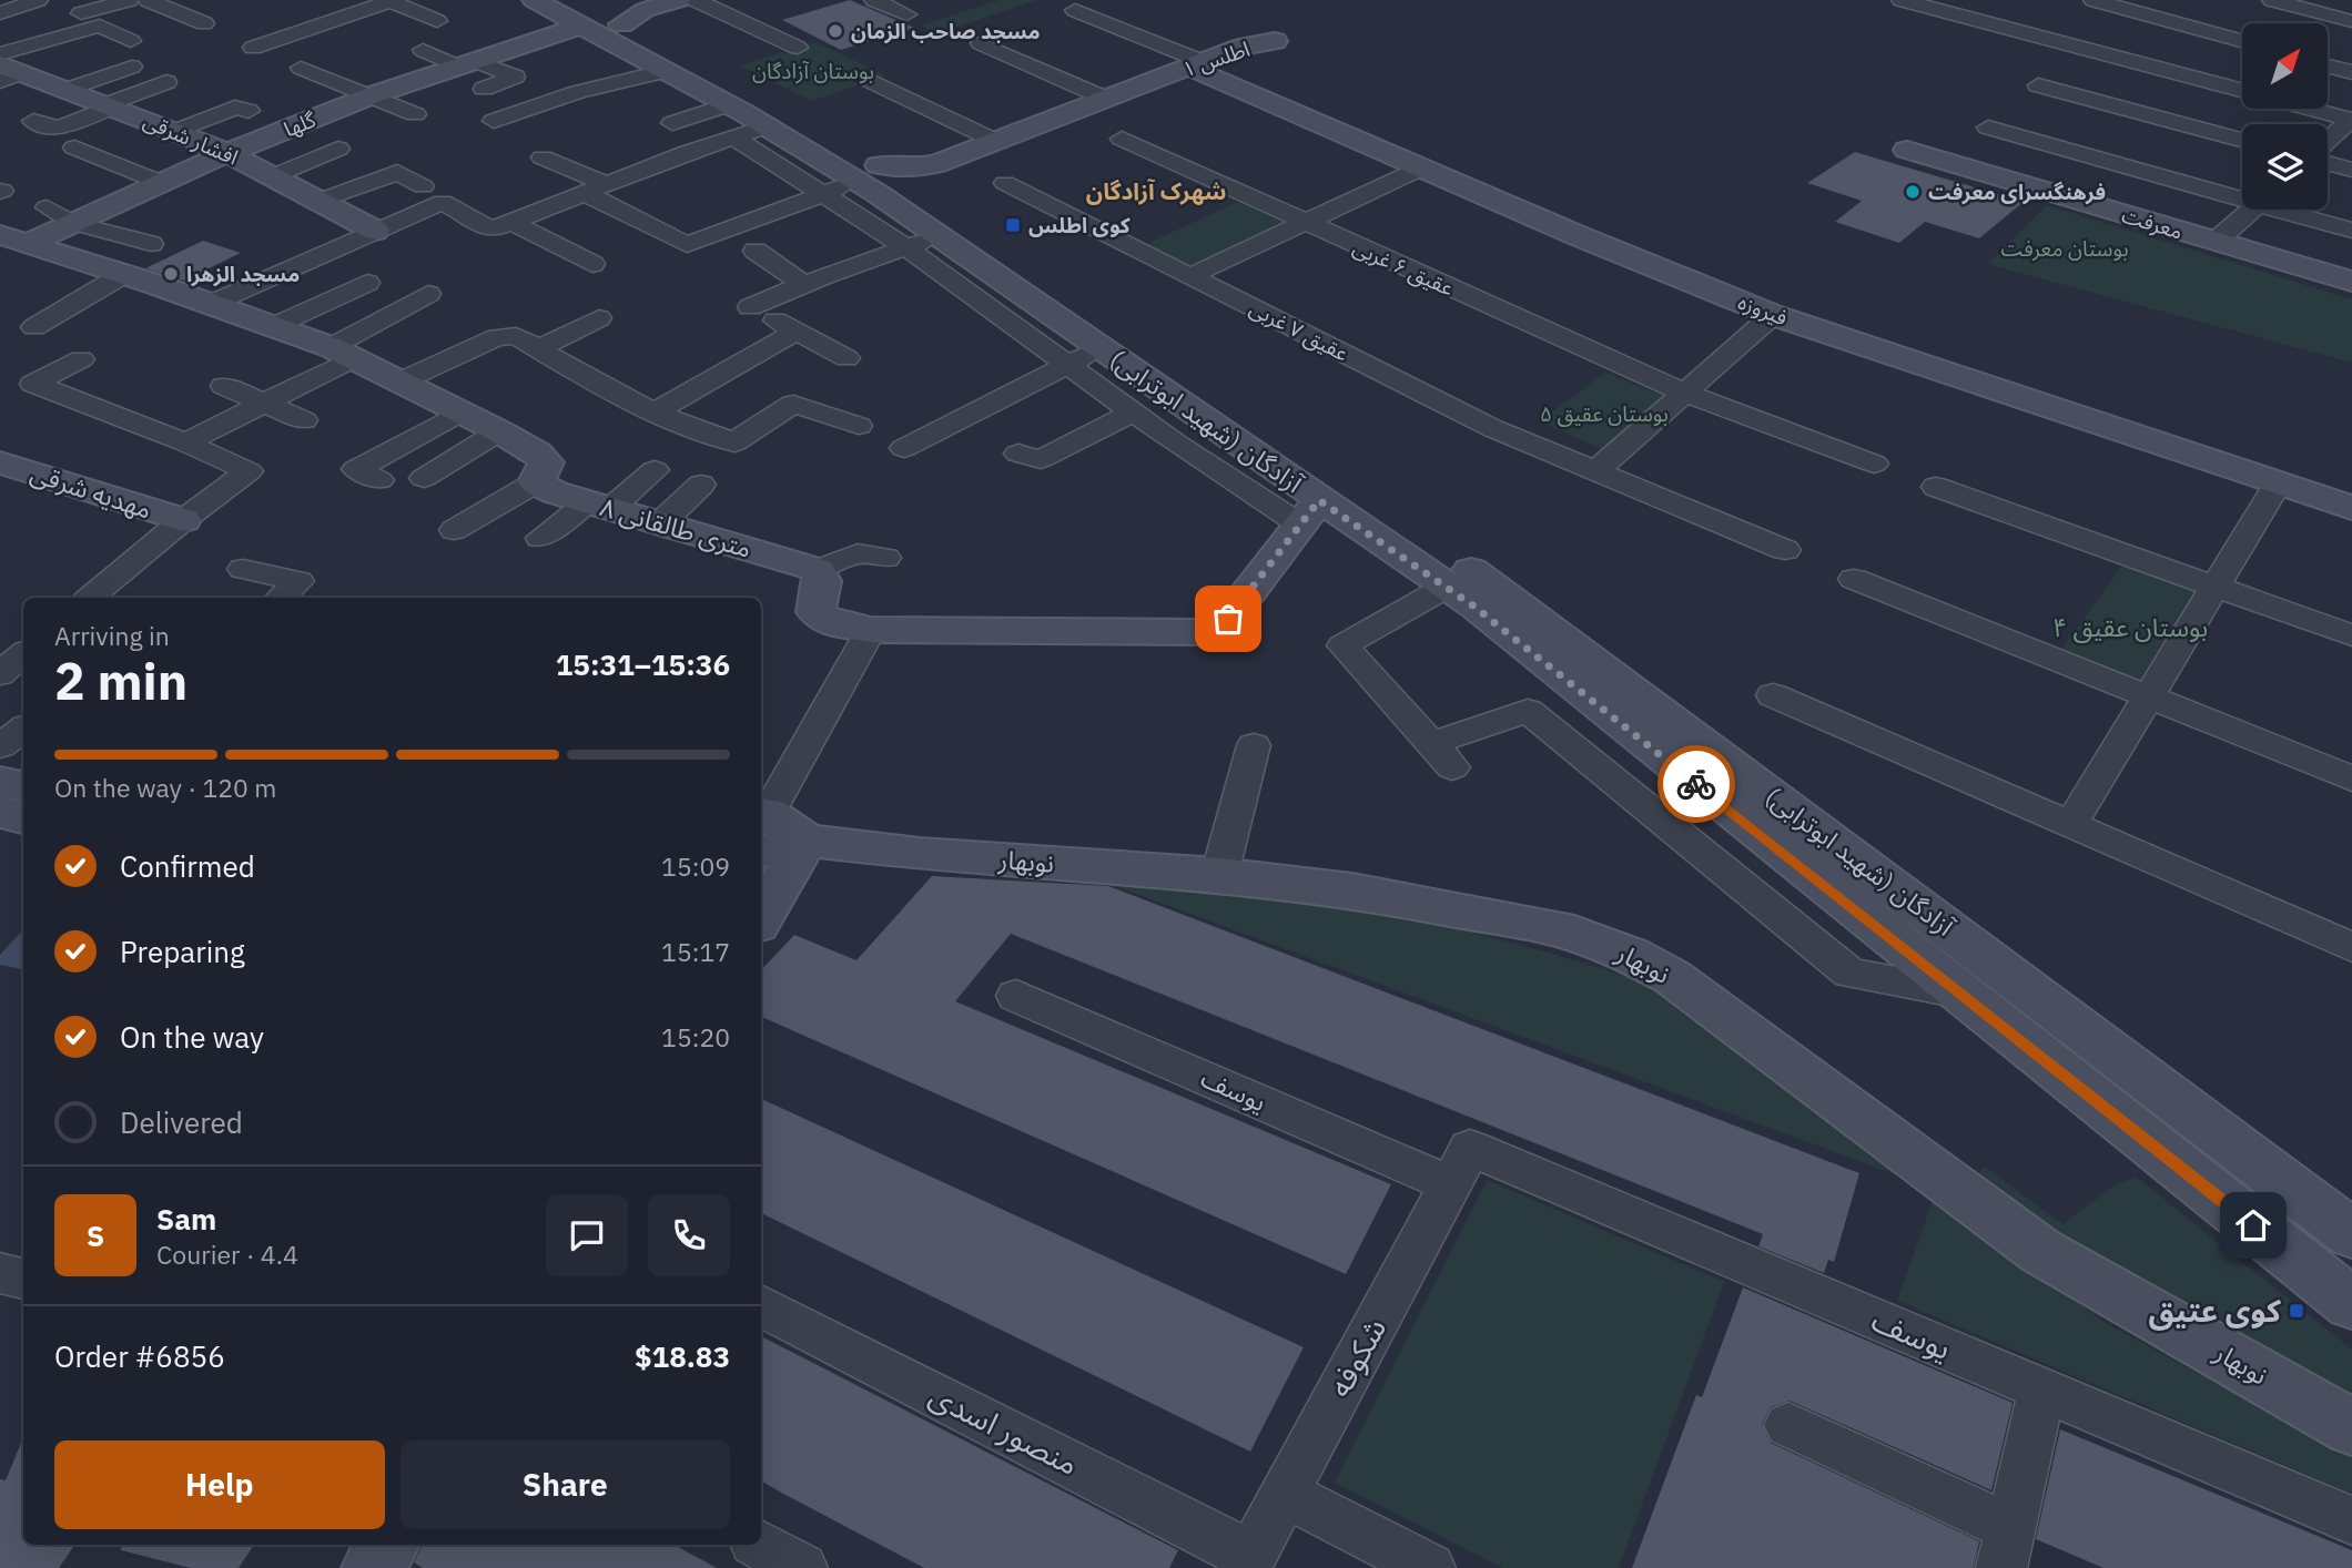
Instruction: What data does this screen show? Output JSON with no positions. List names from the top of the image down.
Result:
{
  "streets": {
    "street": [
      "اطلس ۱",
      "گلها",
      "افشار شرقی",
      "معرفت",
      "عقیق ۶ غربی",
      "فیروزه",
      "عقیق ۷ غربی",
      "آزادگان (شهید ابوترابی)",
      "مهدیه شرقی",
      "۸ متری طالقانی",
      "نوبهار",
      "یوسف",
      "شکوفه",
      "منصور اسدی"
    ]
  },
  "crossings": [
    ["اطلس ۱", "فیروزه"],
    ["اطلس ۱", "آزادگان (شهید ابوترابی)"],
    ["گلها", "افشار شرقی"],
    ["گلها", "آزادگان (شهید ابوترابی)"],
    ["یوسف", "شکوفه"],
    ["شکوفه", "منصور اسدی"]
  ],
  "districts": ["شهرک آزادگان"],
  "parks": [
    "بوستان آزادگان",
    "بوستان معرفت",
    "بوستان عقیق ۵",
    "بوستان عقیق ۴"
  ],
  "places": {
    "other": ["مسجد صاحب الزمان", "فرهنگسرای معرفت", "مسجد الزهرا"],
    "transit": ["کوی اطلس", "کوی عتیق"]
  },
  "north": "top right",
  "page": {
    "heading": ["2 min", "Arriving in", "15:31–15:36"],
    "panel": [
      "Sam",
      "Courier · 4.4",
      "Order #6856",
      "$18.83"
    ],
    "bar": "On the way · 120 m",
    "list": [
      ["Confirmed", "15:09"],
      ["Preparing", "15:17"],
      ["On the way", "15:20"],
      "Delivered"
    ],
    "round": "S",
    "buttons": ["Help", "Share"]
  }
}
